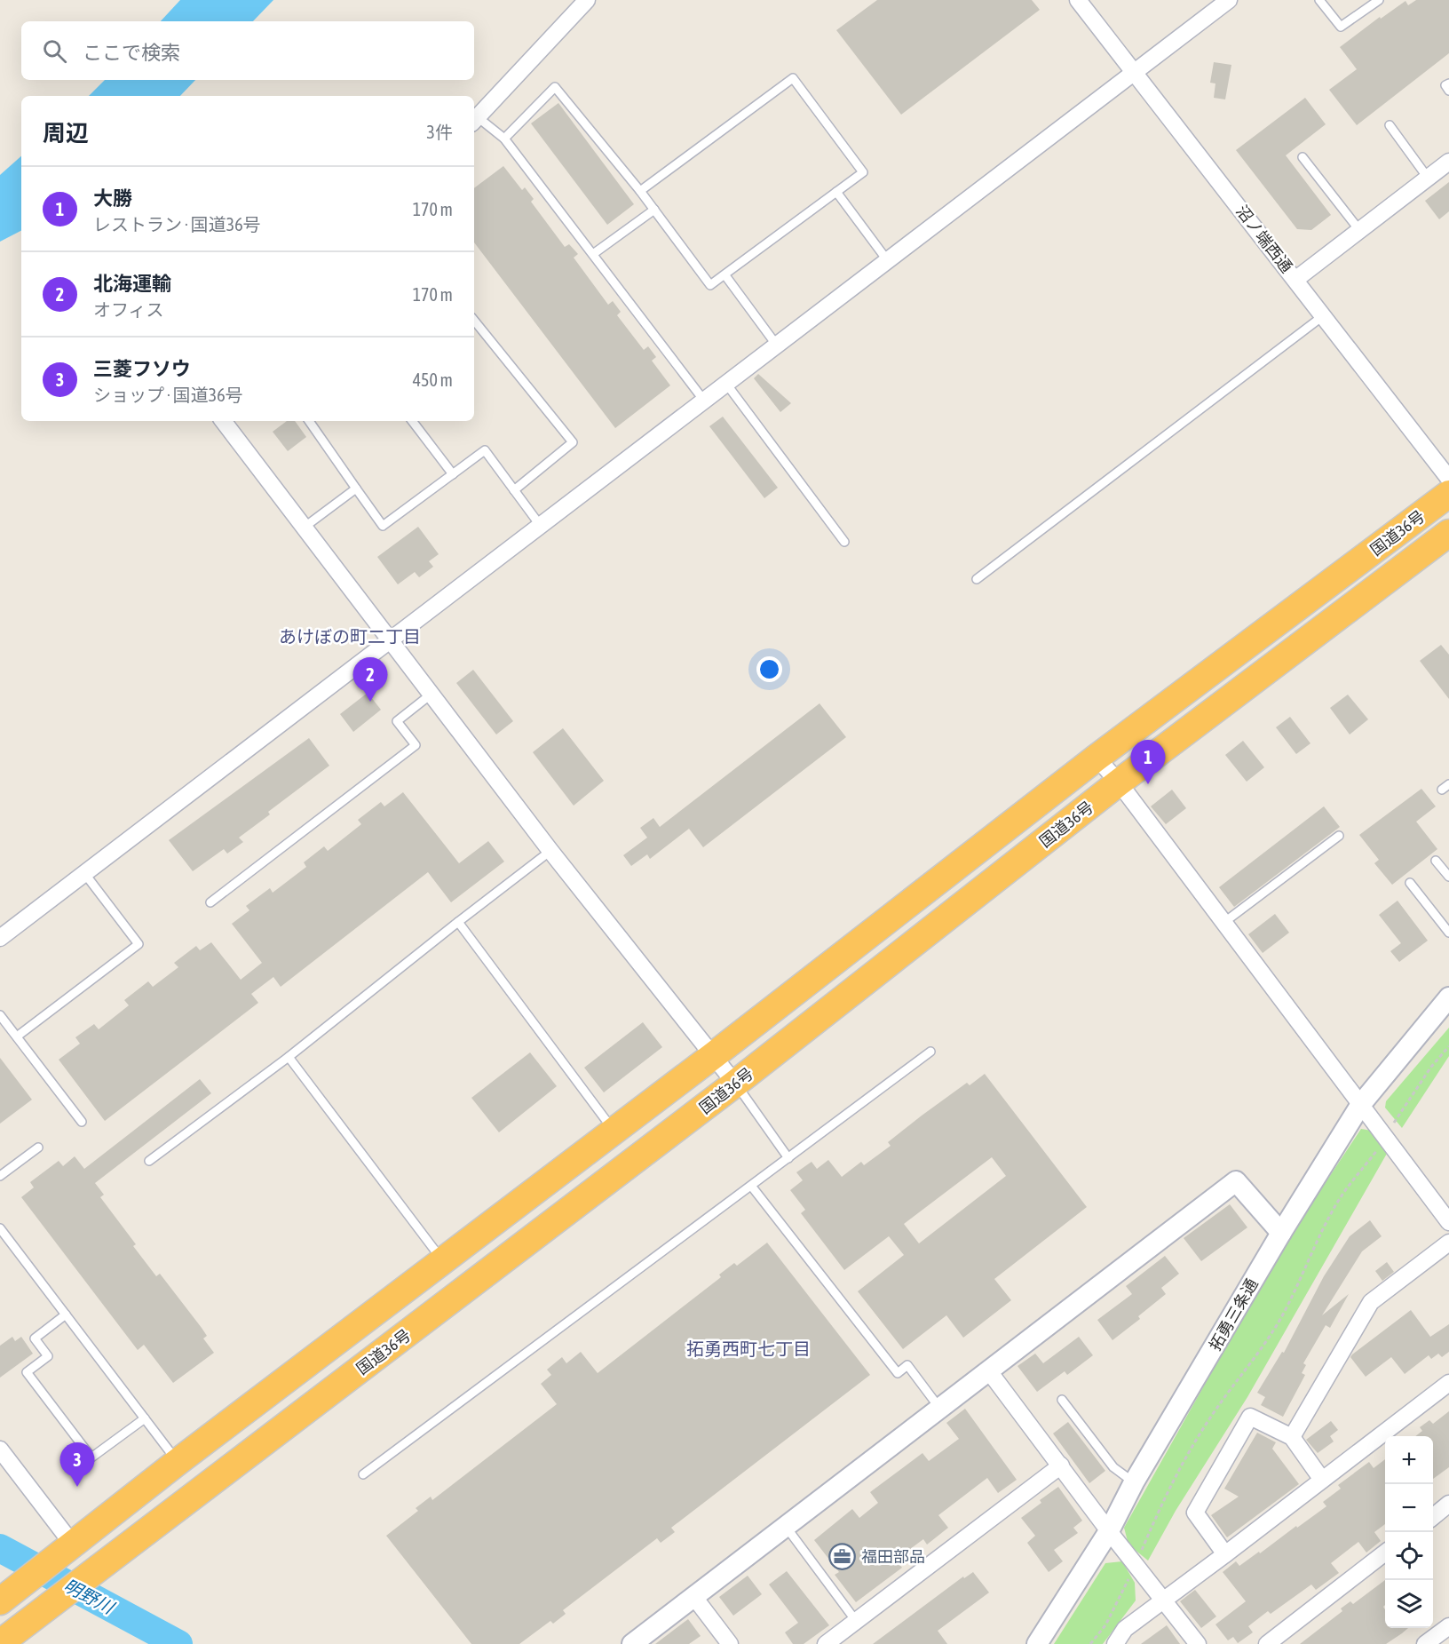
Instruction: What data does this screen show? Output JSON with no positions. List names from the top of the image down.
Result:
{
  "streets": {
    "highway": ["国道36号"],
    "street": ["沼ノ端西通", "拓勇三条通"]
  },
  "districts": ["あけぼの町二丁目", "拓勇西町七丁目"],
  "water": ["明野川"],
  "places": {
    "office": ["福田部品"]
  },
  "page": {
    "search": "ここで検索",
    "heading": ["周辺", "3件"],
    "list": [
      {
        "mark": "1",
        "name": "大勝",
        "note": "レストラン · 国道36号",
        "value": "170 m"
      },
      {
        "mark": "2",
        "name": "北海運輸",
        "note": "オフィス",
        "value": "170 m"
      },
      {
        "mark": "3",
        "name": "三菱フソウ",
        "note": "ショップ · 国道36号",
        "value": "450 m"
      }
    ],
    "pins": ["2", "1", "3"],
    "map_buttons": ["+", "−"]
  }
}
